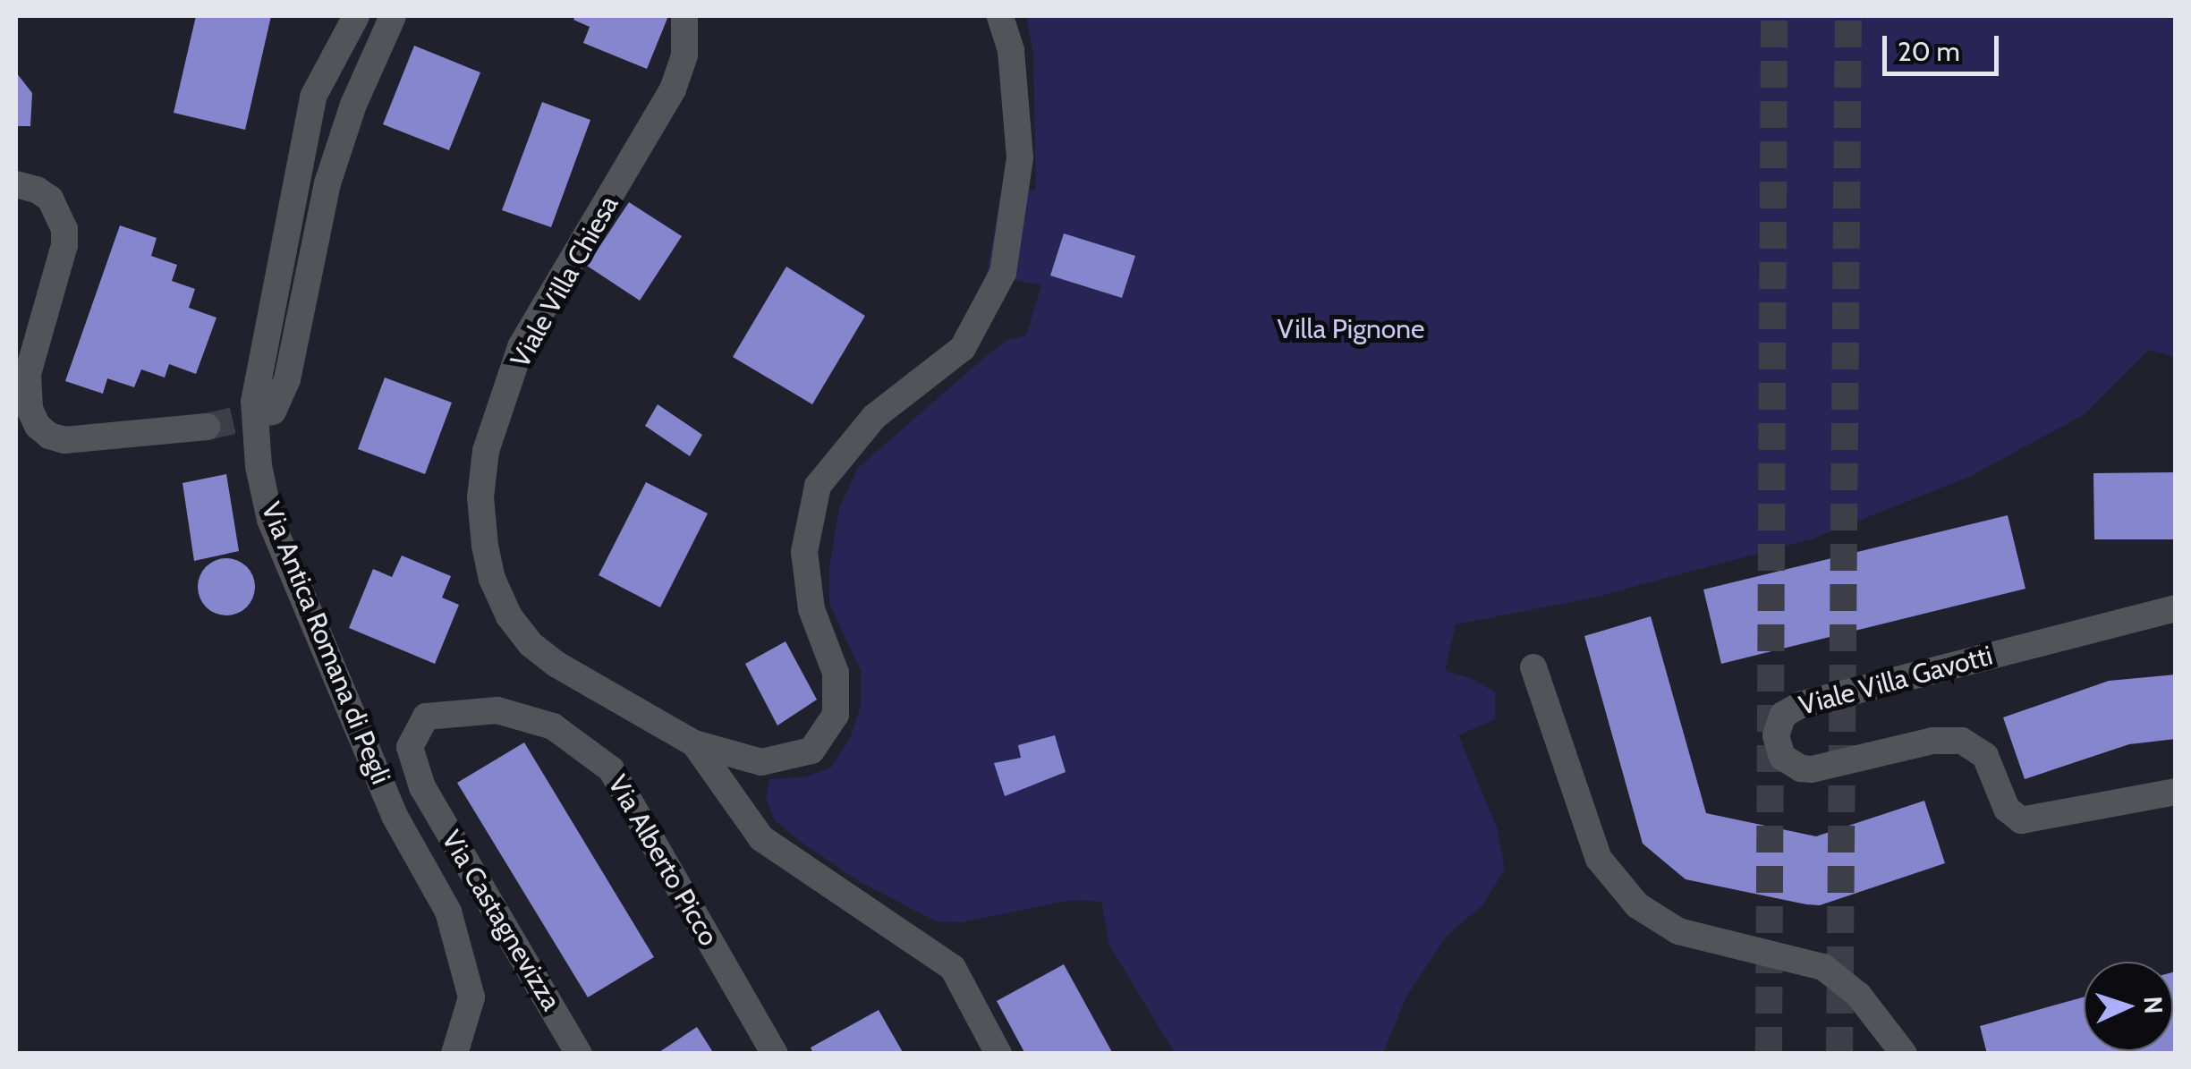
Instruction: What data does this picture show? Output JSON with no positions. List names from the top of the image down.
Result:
{
  "streets": {
    "street": [
      "Viale Villa Chiesa",
      "Via Antica Romana di Pegli",
      "Viale Villa Gavotti",
      "Via Alberto Picco",
      "Via Castagnevizza"
    ]
  },
  "crossings": [
    ["Via Alberto Picco", "Via Castagnevizza"]
  ],
  "parks": ["Villa Pignone"],
  "scale_bar": "20 m",
  "north": "right"
}
